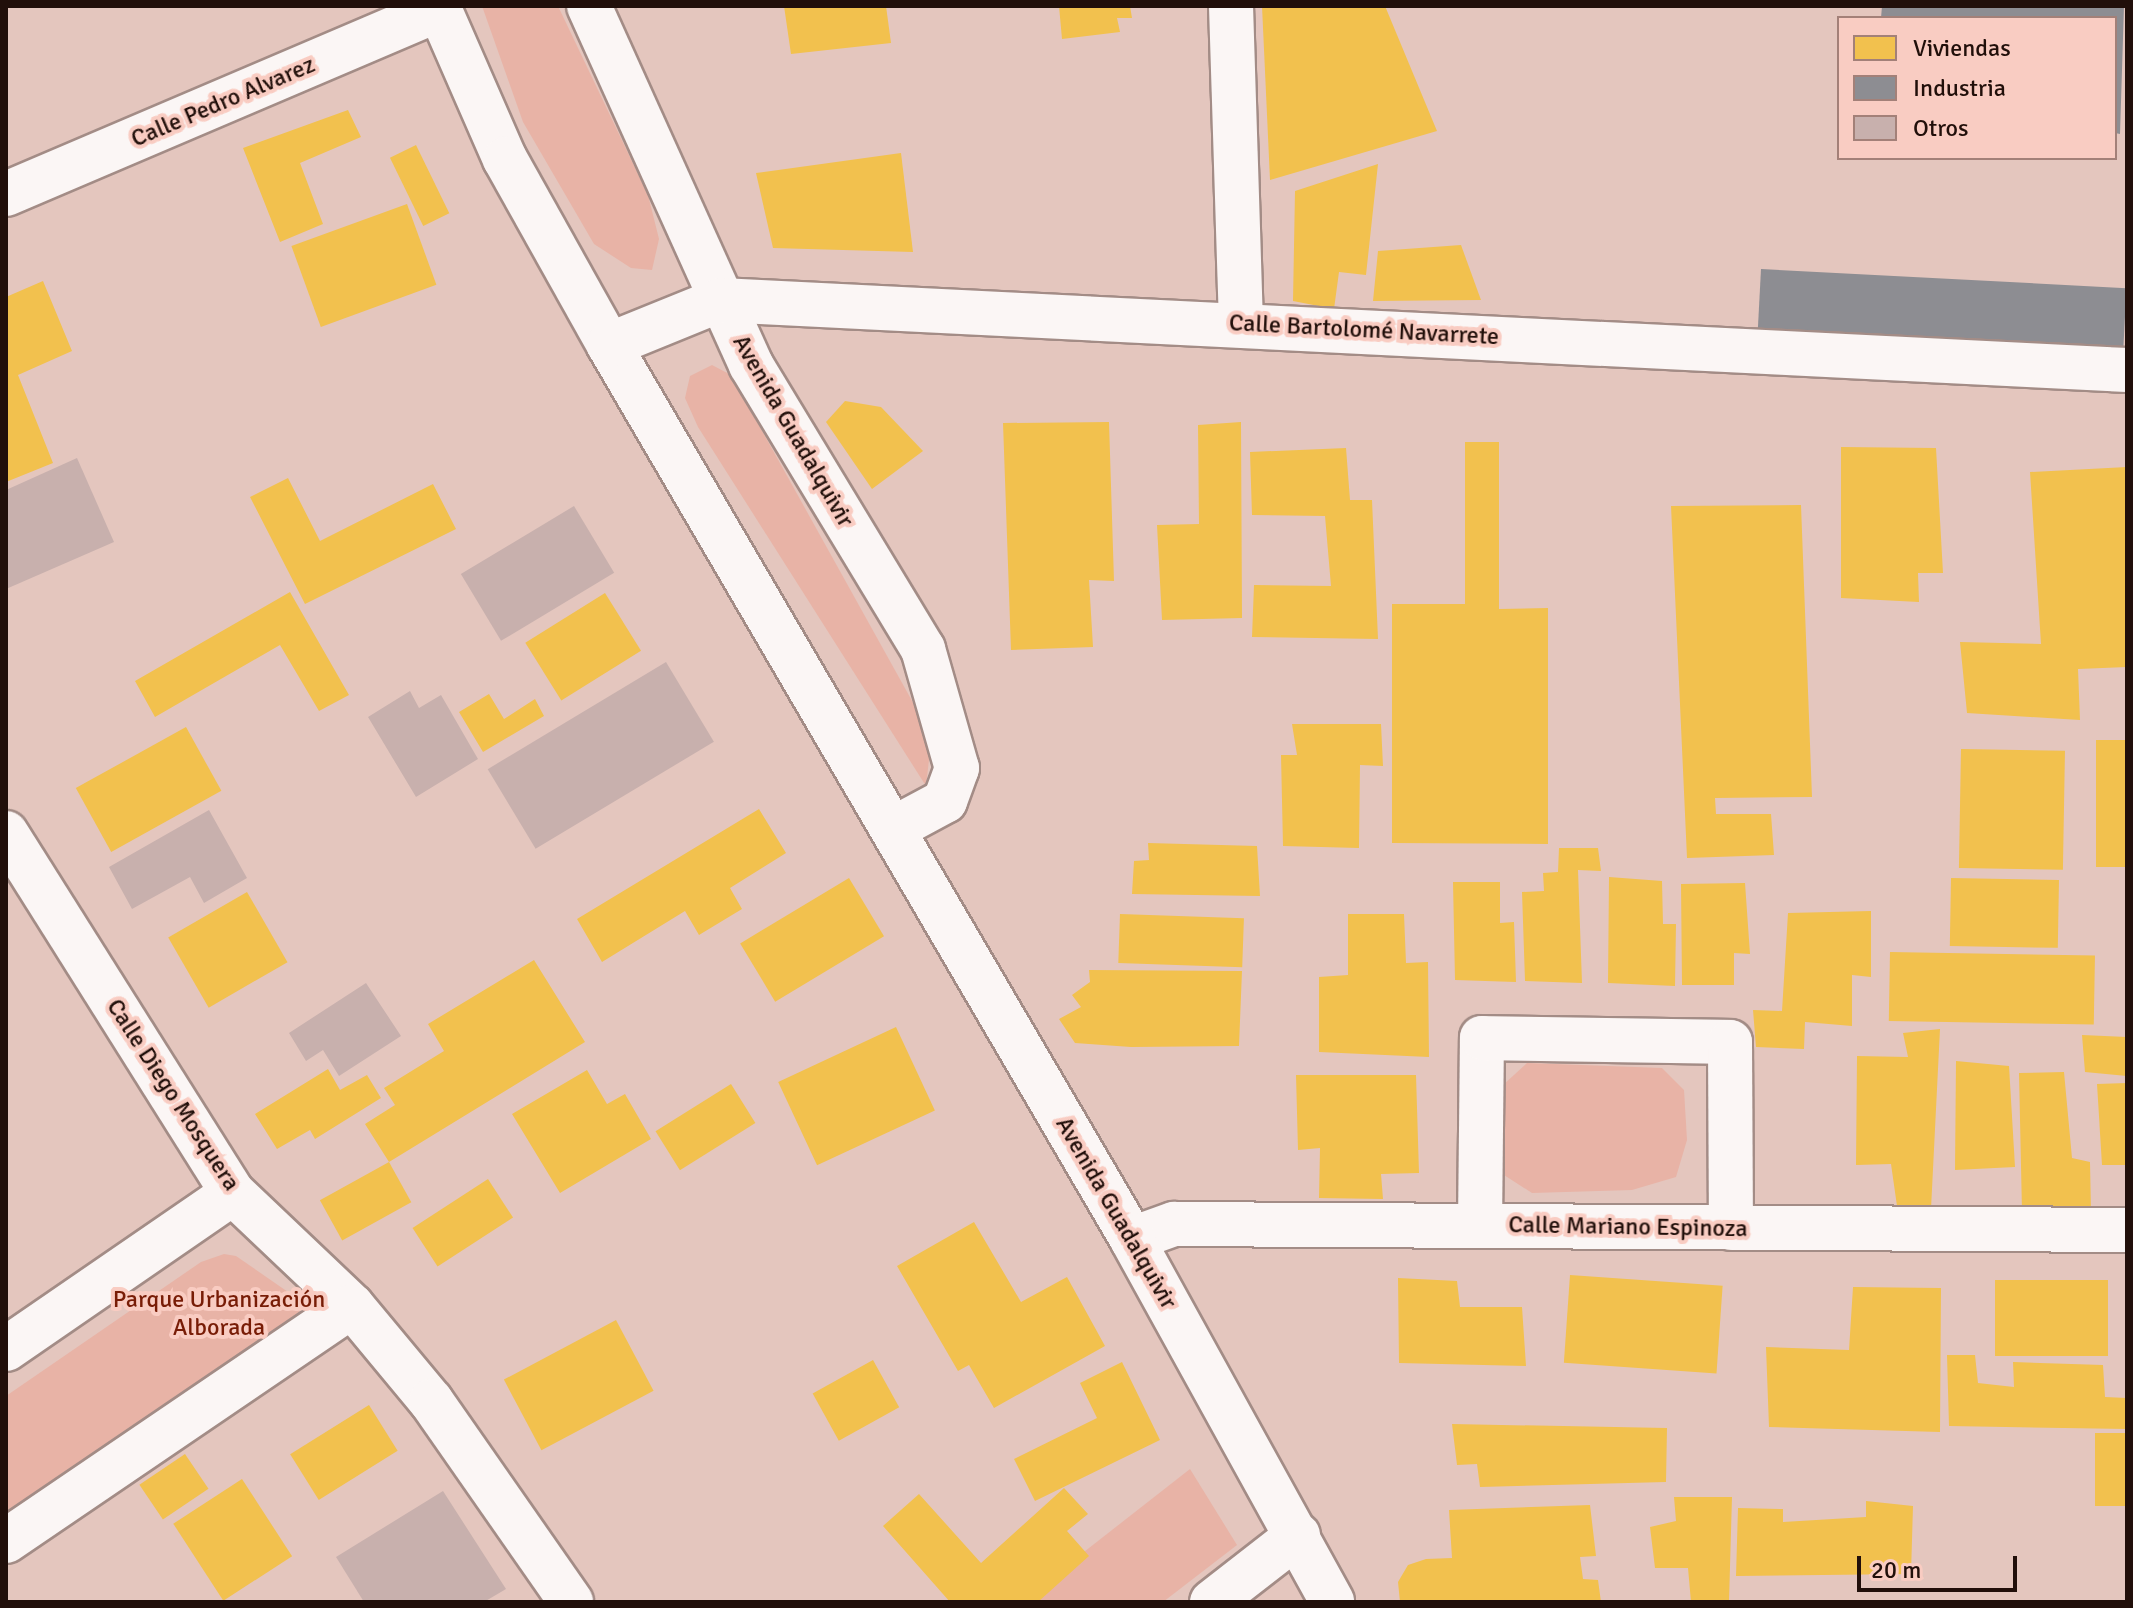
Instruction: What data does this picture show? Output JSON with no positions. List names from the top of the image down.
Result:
{
  "streets": {
    "street": [
      "Calle Pedro Alvarez",
      "Calle Bartolomé Navarrete",
      "Avenida Guadalquivir",
      "Calle Diego Mosquera",
      "Calle Mariano Espinoza"
    ]
  },
  "crossings": [
    ["Calle Pedro Alvarez", "Avenida Guadalquivir"],
    ["Calle Bartolomé Navarrete", "Avenida Guadalquivir"],
    ["Avenida Guadalquivir", "Calle Mariano Espinoza"]
  ],
  "parks": ["Parque Urbanización Alborada"],
  "legend": ["Viviendas", "Industria", "Otros"],
  "scale_bar": "20 m"
}
